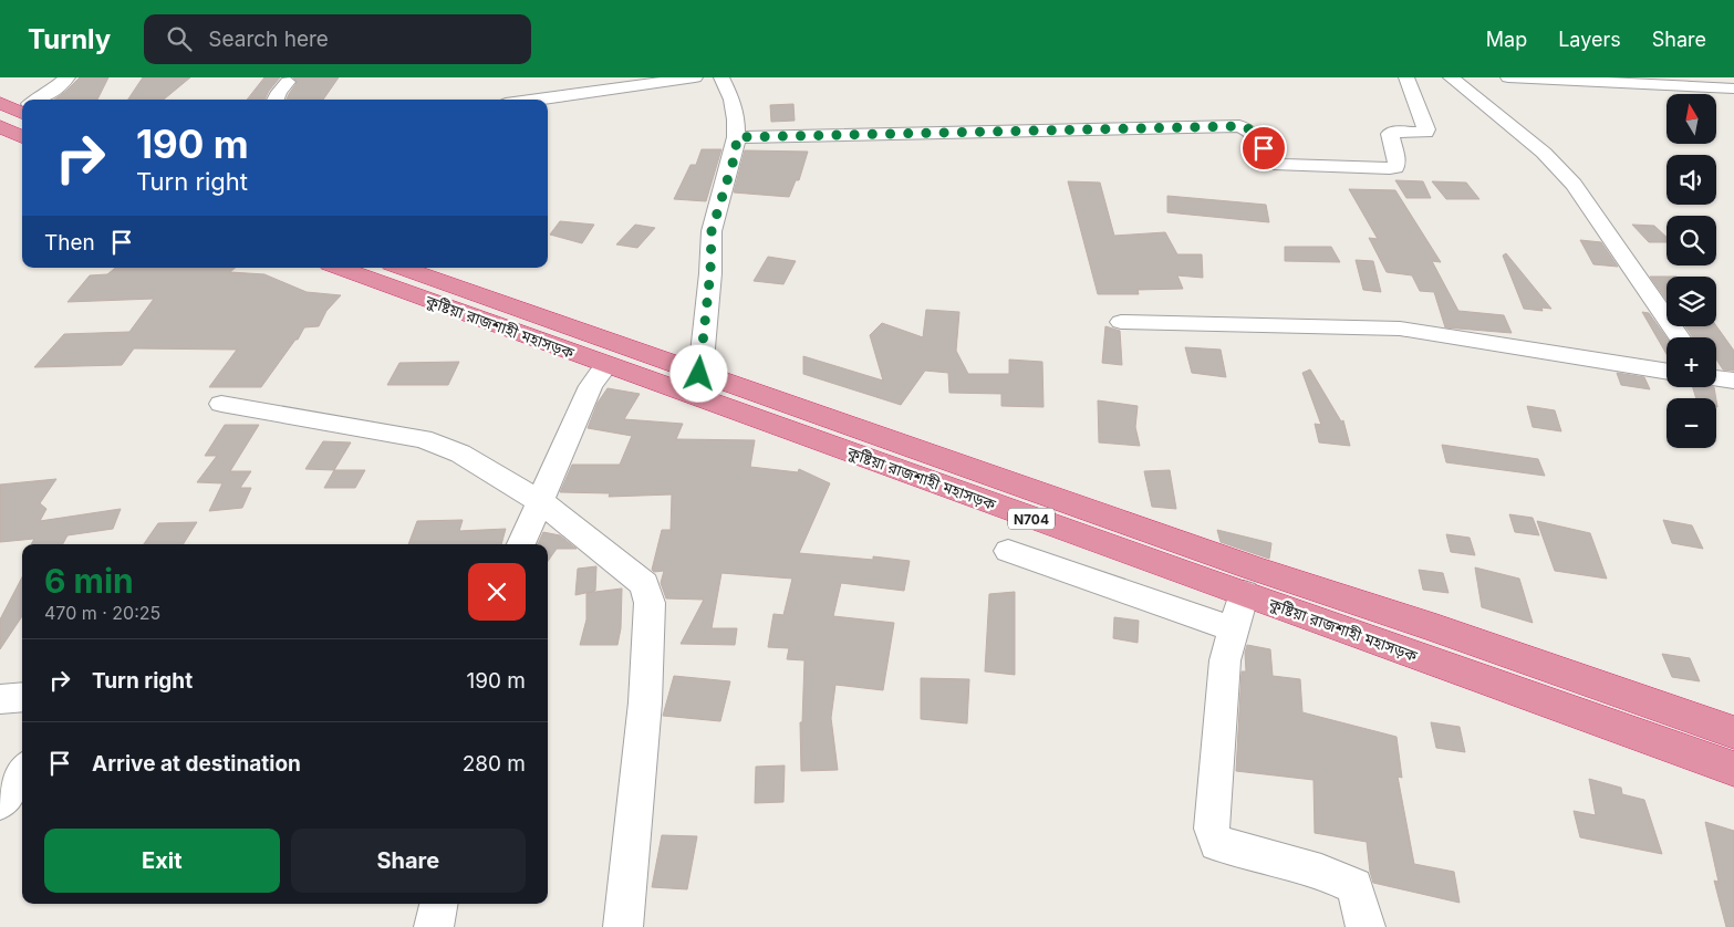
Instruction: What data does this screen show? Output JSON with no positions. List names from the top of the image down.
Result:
{
  "streets": {
    "highway": ["কুষ্টিয়া রাজশাহী মহাসড়ক", "N704"]
  },
  "north": "top",
  "page": {
    "header": "Turnly",
    "search": "Search here",
    "nav": ["Map", "Layers", "Share"],
    "map_buttons": ["+", "−"],
    "turn": ["190 m", "Turn right"],
    "then": "Then",
    "heading": ["6 min", "470 m · 20:25"],
    "list": [
      {
        "name": "Turn right",
        "value": "190 m"
      },
      {
        "name": "Arrive at destination",
        "value": "280 m"
      }
    ],
    "buttons": ["Exit", "Share"]
  }
}
